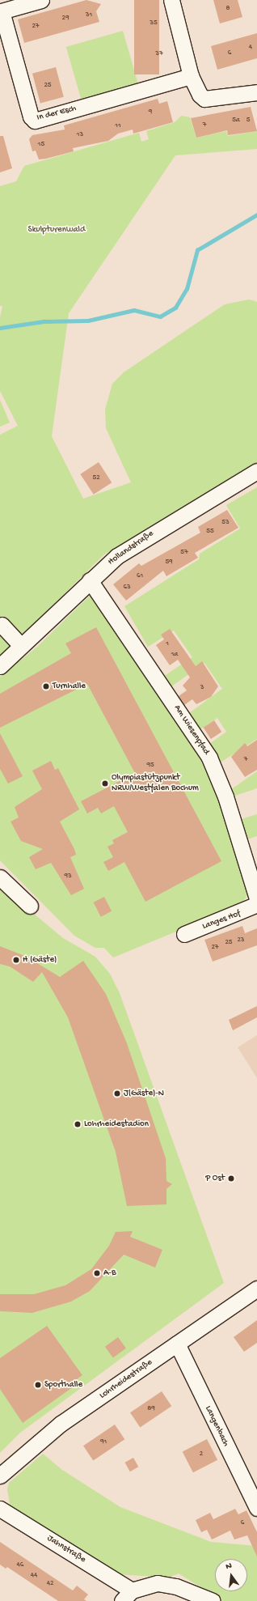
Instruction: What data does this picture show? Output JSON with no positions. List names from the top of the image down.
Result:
{
  "streets": {
    "street": [
      "In der Esch",
      "Hollandstraße",
      "Am Wiesenpfad",
      "Langes Hof",
      "Lohrheidestraße",
      "Langenbach",
      "Jahnstraße"
    ]
  },
  "crossings": [
    ["Hollandstraße", "Am Wiesenpfad"],
    ["Lohrheidestraße", "Langenbach"]
  ],
  "parks": ["Skulpturenwald"],
  "places": [
    "Turnhalle",
    "Olympiastützpunkt NRW/Westfalen Bochum",
    "H (Gäste)",
    "J(Gäste)-N",
    "Lohrheidestadion",
    "P Ost",
    "A-B",
    "Sporthalle"
  ],
  "house_numbers": [
    "8",
    "31",
    "29",
    "35",
    "27",
    "4",
    "6",
    "37",
    "25",
    "9",
    "5a",
    "5",
    "7",
    "11",
    "13",
    "15",
    "52",
    "53",
    "55",
    "57",
    "59",
    "61",
    "63",
    "1",
    "1a",
    "3",
    "7",
    "95",
    "93",
    "23",
    "25",
    "27",
    "89",
    "91",
    "2",
    "6",
    "46",
    "44",
    "42"
  ],
  "north": "top"
}
